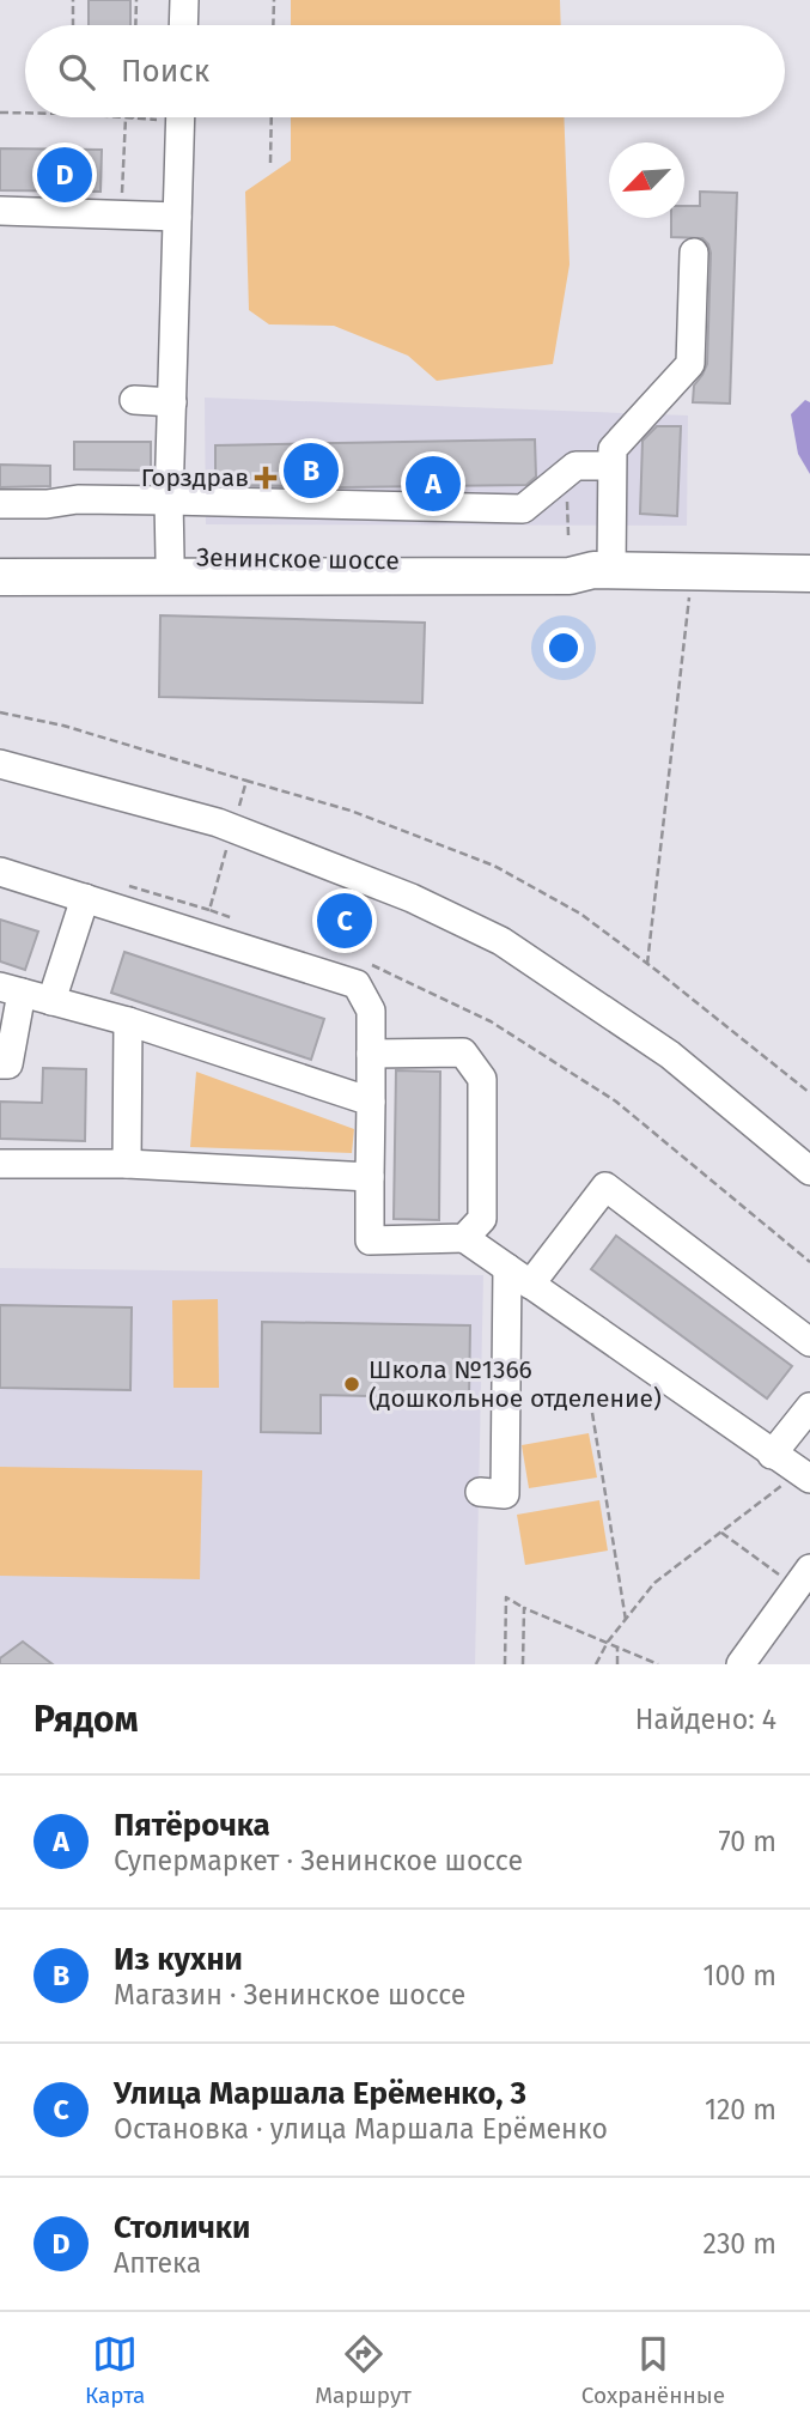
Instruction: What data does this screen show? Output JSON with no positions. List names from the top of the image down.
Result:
{
  "streets": {
    "main road": ["Зенинское шоссе"]
  },
  "places": {
    "health": ["Горздрав"],
    "other": ["Школа №1366 (дошкольное отделение)"]
  },
  "north": "bottom left",
  "page": {
    "search": "Поиск",
    "pins": [
      "D",
      "B",
      "A",
      "C"
    ],
    "heading": ["Рядом", "Найдено: 4"],
    "list": [
      {
        "mark": "A",
        "name": "Пятёрочка",
        "note": "Супермаркет · Зенинское шоссе",
        "value": "70 m"
      },
      {
        "mark": "B",
        "name": "Из кухни",
        "note": "Магазин · Зенинское шоссе",
        "value": "100 m"
      },
      {
        "mark": "C",
        "name": "Улица Маршала Ерёменко, 3",
        "note": "Остановка · улица Маршала Ерёменко",
        "value": "120 m"
      },
      {
        "mark": "D",
        "name": "Столички",
        "note": "Аптека",
        "value": "230 m"
      }
    ],
    "nav": ["Карта", "Маршрут", "Сохранённые"]
  }
}
